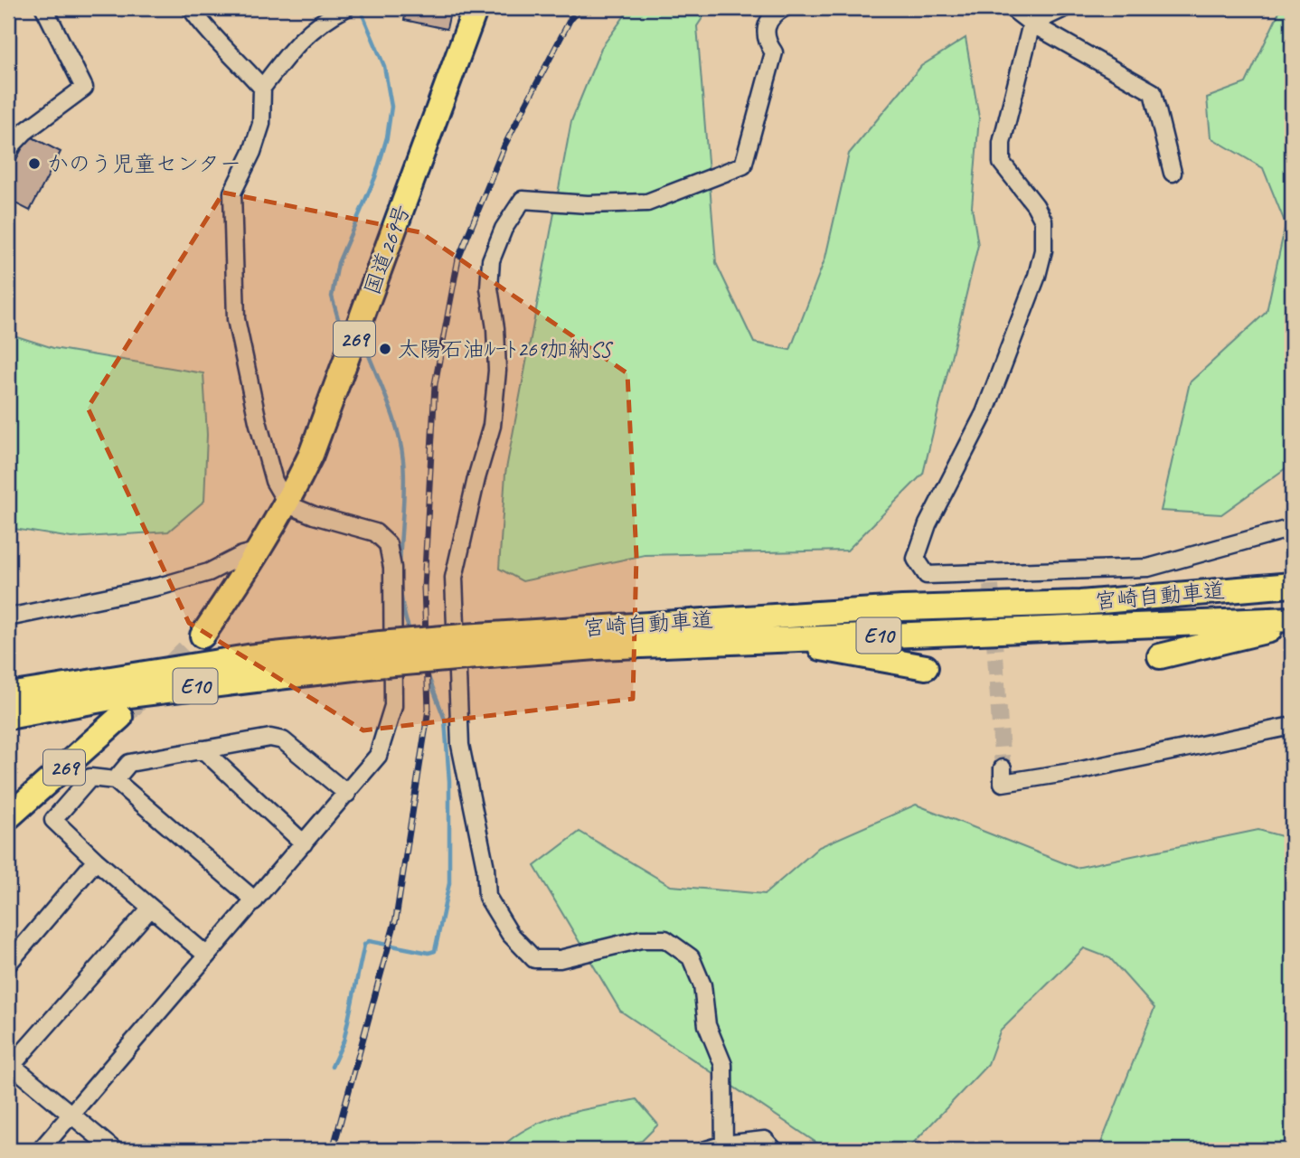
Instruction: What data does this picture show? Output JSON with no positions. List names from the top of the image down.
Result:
{
  "streets": {
    "highway": [
      "国道269号",
      "269",
      "宮崎自動車道",
      "E10"
    ]
  },
  "places": ["かのう児童センター", "太陽石油ﾙｰﾄ269加納SS"]
}
